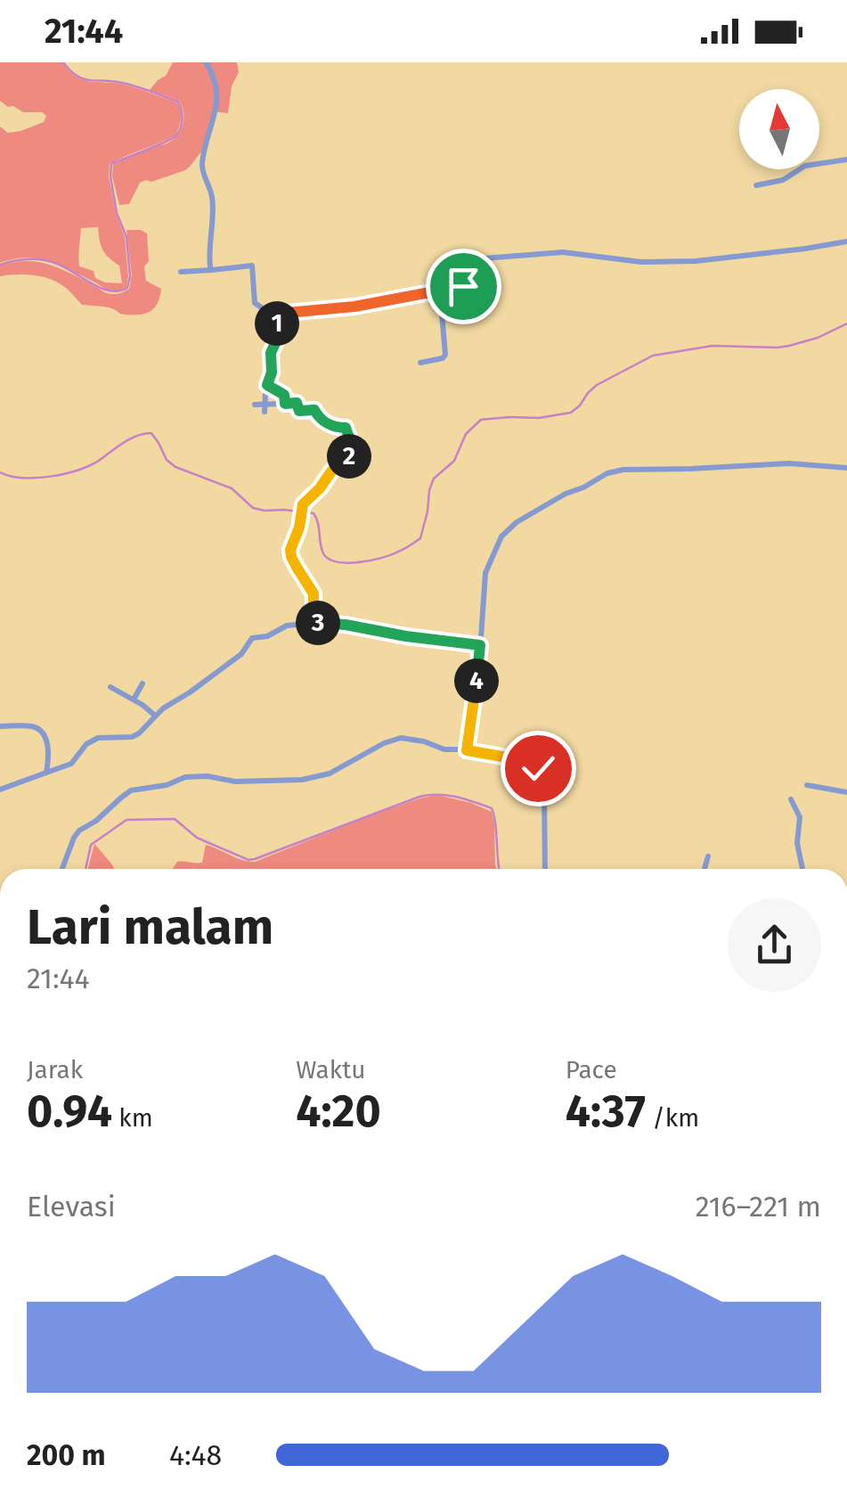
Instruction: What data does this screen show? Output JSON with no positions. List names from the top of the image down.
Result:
{
  "north": "top",
  "page": {
    "status": "21:44",
    "pins": [
      "1",
      "2",
      "3",
      "4"
    ],
    "heading": ["Lari malam", "21:44"],
    "stats": [
      ["Jarak", "0.94 km"],
      ["Waktu", "4:20"],
      ["Pace", "4:37 /km"]
    ],
    "chart": ["Elevasi", "216–221 m"],
    "list": [
      {
        "name": "200 m",
        "note": "4:48"
      }
    ]
  }
}
